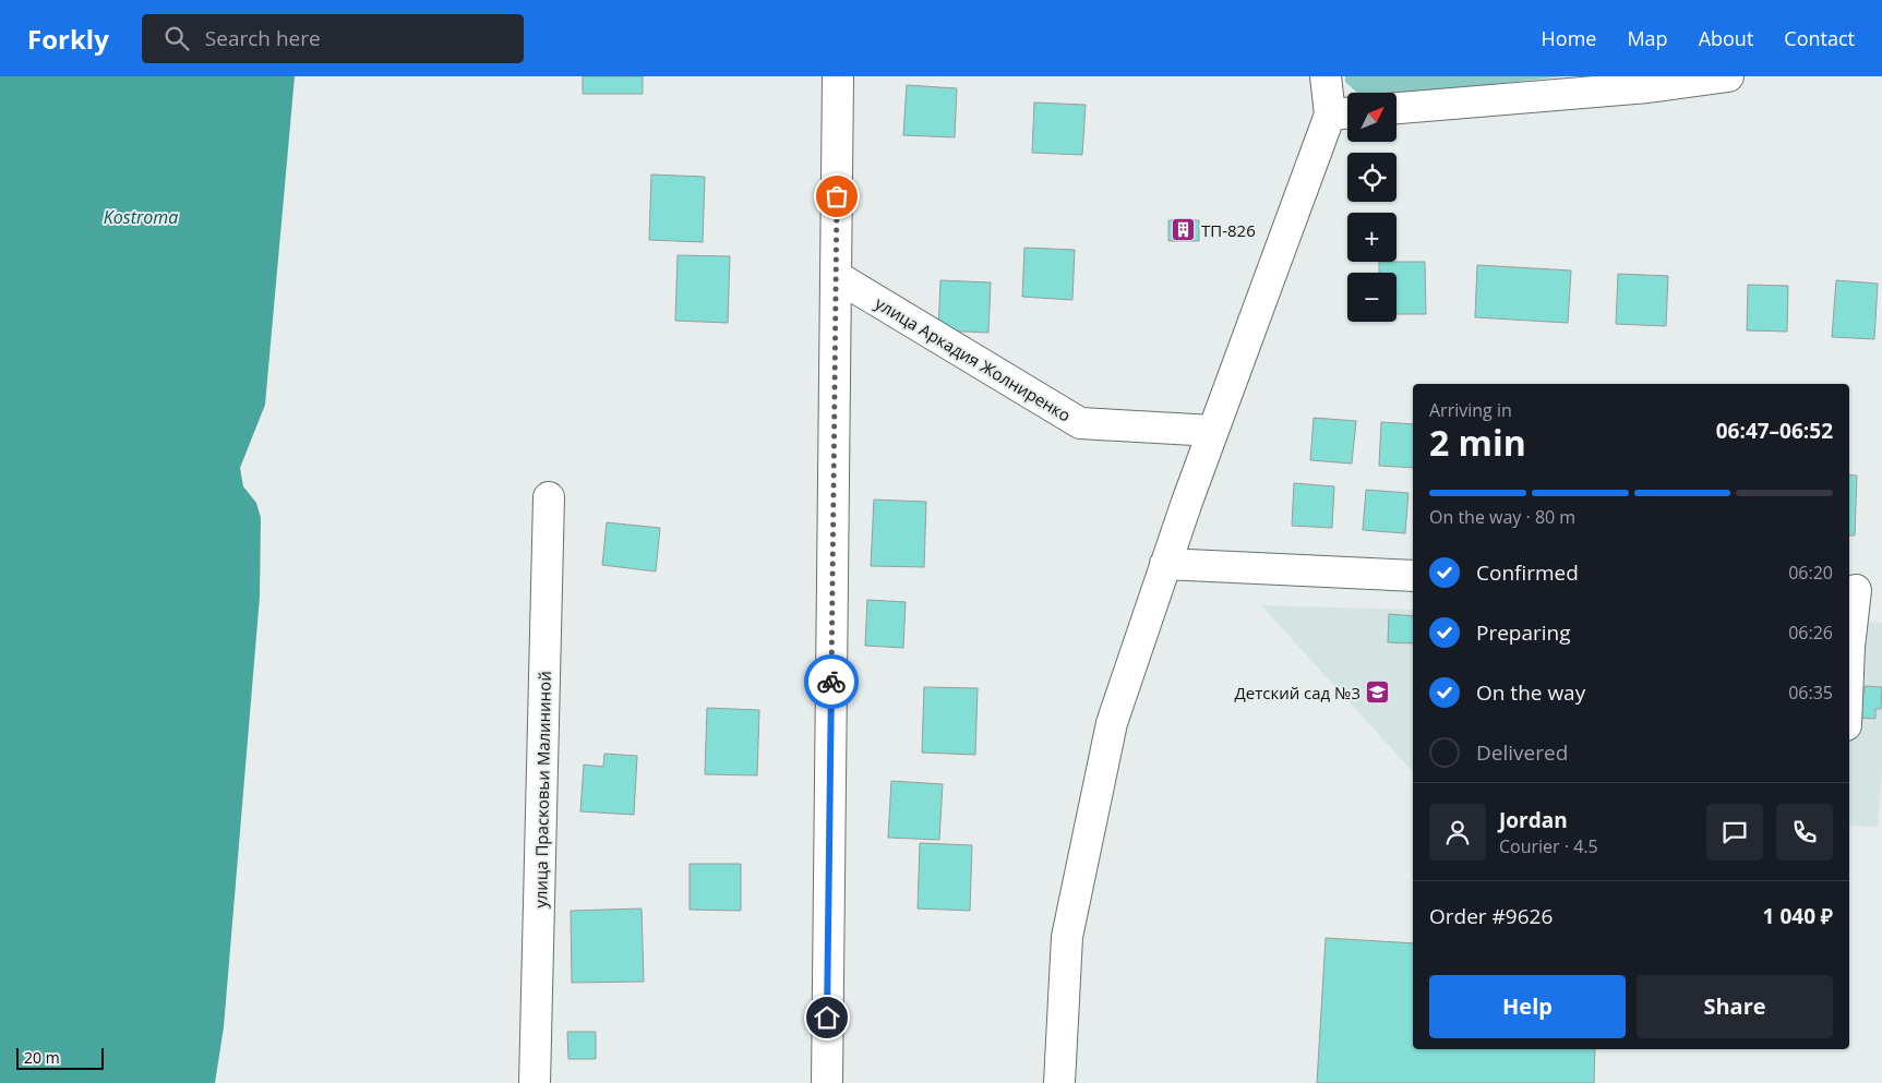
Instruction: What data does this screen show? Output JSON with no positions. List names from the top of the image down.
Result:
{
  "streets": {
    "street": ["улица Аркадия Жолниренко", "улица Прасковьи Малининой"]
  },
  "water": ["Kostroma"],
  "places": {
    "building": ["ТП-826"],
    "school or university": ["Детский сад №3"]
  },
  "scale_bar": "20 m",
  "north": "top right",
  "page": {
    "header": "Forkly",
    "search": "Search here",
    "nav": [
      "Home",
      "Map",
      "About",
      "Contact"
    ],
    "map_buttons": ["+", "−"],
    "heading": ["2 min", "Arriving in", "06:47–06:52"],
    "panel": [
      "Jordan",
      "Courier · 4.5",
      "Order #9626",
      "1 040 ₽"
    ],
    "bar": "On the way · 80 m",
    "list": [
      ["Confirmed", "06:20"],
      ["Preparing", "06:26"],
      ["On the way", "06:35"],
      "Delivered"
    ],
    "buttons": ["Help", "Share"],
    "scale": "20 m"
  }
}
